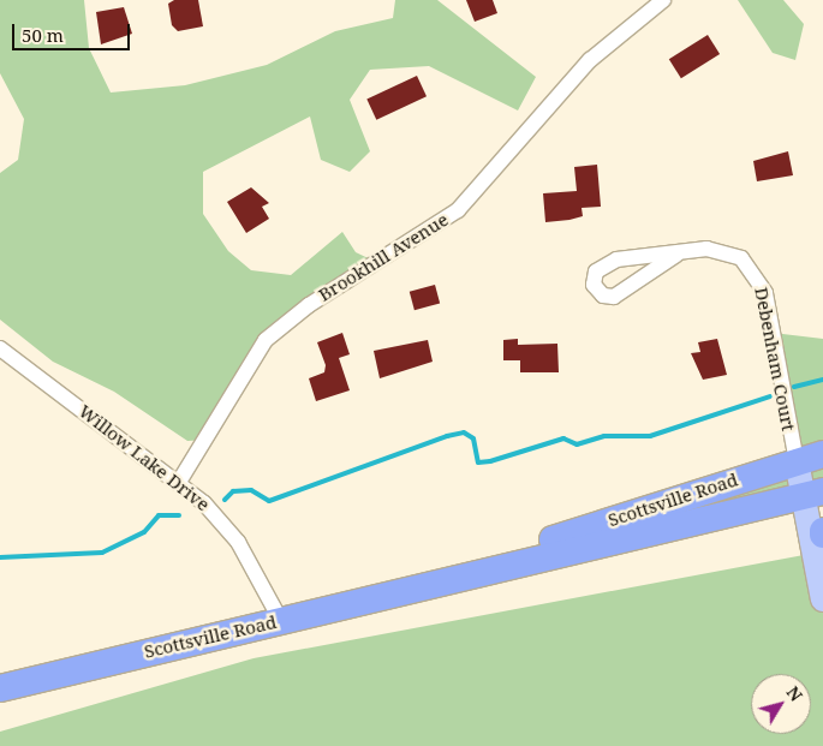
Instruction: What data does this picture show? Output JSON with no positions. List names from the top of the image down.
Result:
{
  "streets": {
    "highway": ["Scottsville Road"],
    "street": ["Brookhill Avenue", "Debenham Court", "Willow Lake Drive"]
  },
  "crossings": [
    ["Brookhill Avenue", "Willow Lake Drive"],
    ["Debenham Court", "Scottsville Road"],
    ["Willow Lake Drive", "Scottsville Road"]
  ],
  "scale_bar": "50 m",
  "north": "top right"
}
